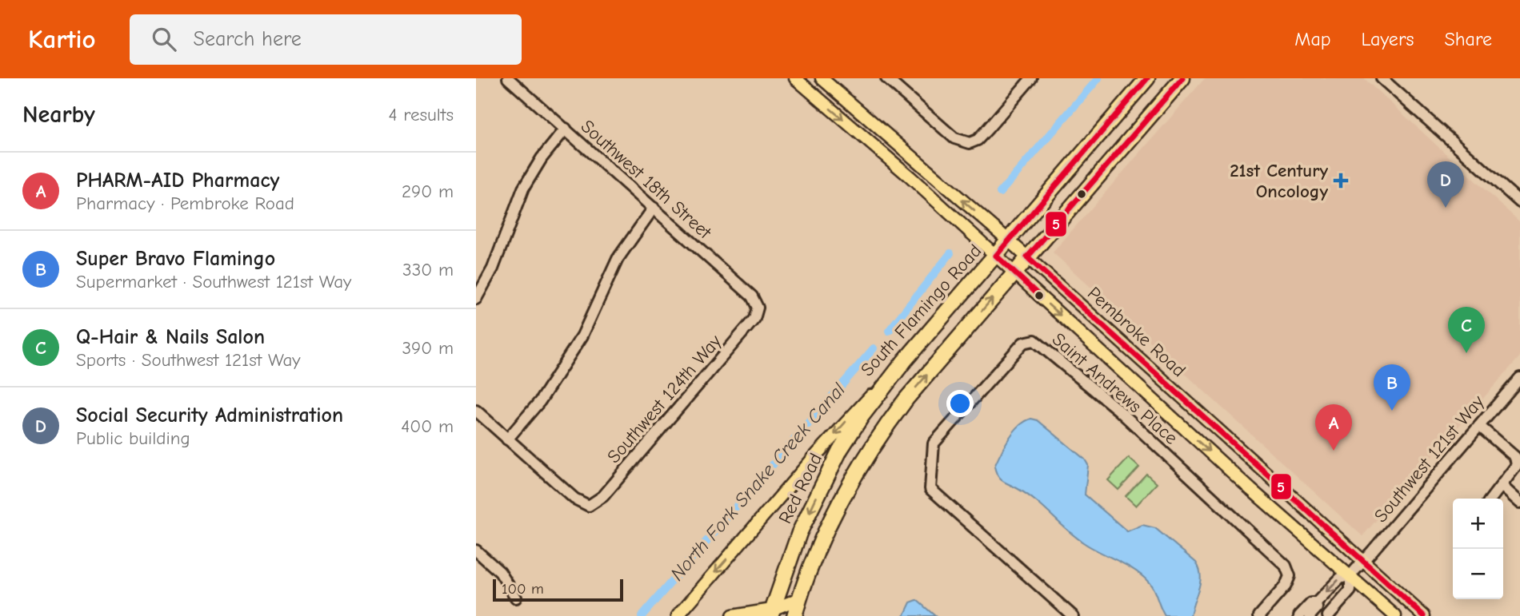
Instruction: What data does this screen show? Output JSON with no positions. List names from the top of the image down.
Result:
{
  "streets": {
    "highway": ["South Flamingo Road", "Red Road"],
    "main road": ["Pembroke Road"],
    "street": [
      "Southwest 18th Street",
      "Saint Andrews Place",
      "Southwest 124th Way",
      "Southwest 121st Way"
    ]
  },
  "crossings": [
    ["Southwest 18th Street", "Southwest 124th Way"],
    ["South Flamingo Road", "Pembroke Road"],
    ["South Flamingo Road", "Red Road"],
    ["Pembroke Road", "Southwest 121st Way"]
  ],
  "water": ["North Fork Snake Creek Canal"],
  "places": {
    "health": ["21st Century Oncology"]
  },
  "lines": ["transit line 5"],
  "scale_bar": "100 m",
  "page": {
    "header": "Kartio",
    "search": "Search here",
    "nav": ["Map", "Layers", "Share"],
    "heading": ["Nearby", "4 results"],
    "list": [
      {
        "mark": "A",
        "name": "PHARM-AID Pharmacy",
        "note": "Pharmacy · Pembroke Road",
        "value": "290 m"
      },
      {
        "mark": "B",
        "name": "Super Bravo Flamingo",
        "note": "Supermarket · Southwest 121st Way",
        "value": "330 m"
      },
      {
        "mark": "C",
        "name": "Q-Hair & Nails Salon",
        "note": "Sports · Southwest 121st Way",
        "value": "390 m"
      },
      {
        "mark": "D",
        "name": "Social Security Administration",
        "note": "Public building",
        "value": "400 m"
      }
    ],
    "pins": [
      "D",
      "C",
      "B",
      "A"
    ],
    "map_buttons": ["+", "−"],
    "scale": "100 m"
  }
}
